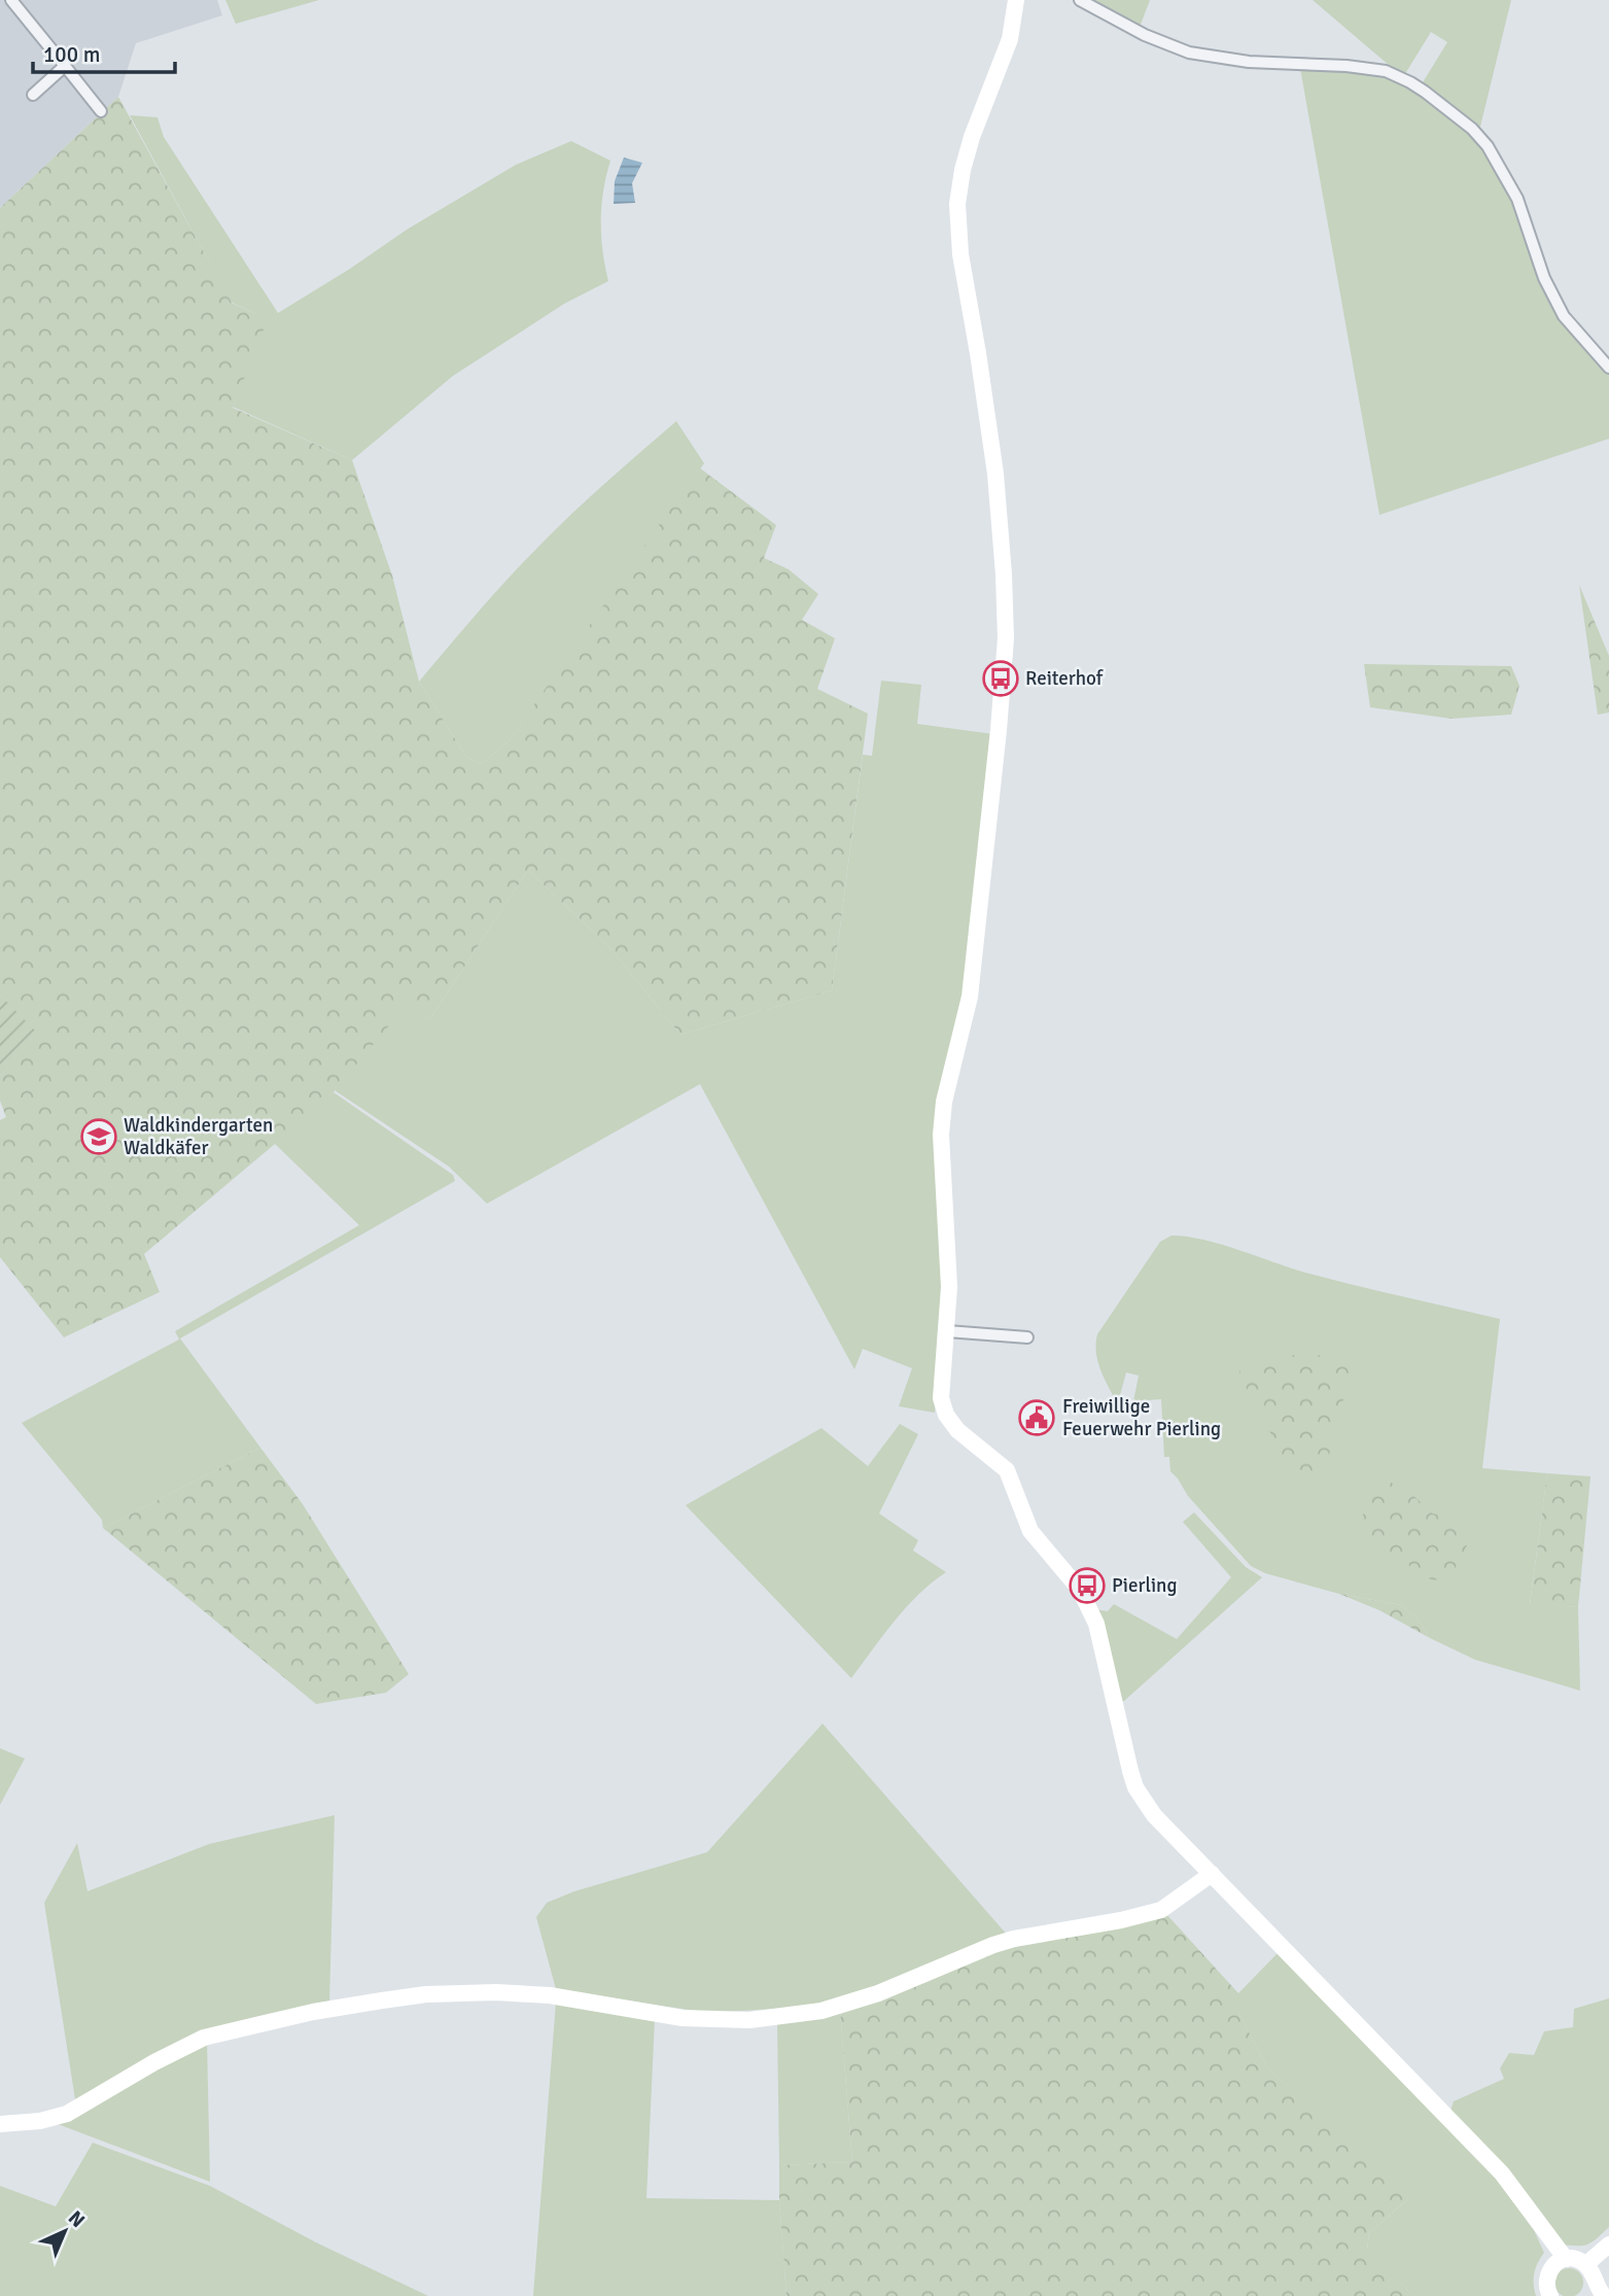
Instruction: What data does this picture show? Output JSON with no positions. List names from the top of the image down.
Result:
{
  "places": {
    "bus stop": ["Reiterhof", "Pierling"],
    "school or university": ["Waldkindergarten Waldkäfer"],
    "public building": ["Freiwillige Feuerwehr Pierling"]
  },
  "scale_bar": "100 m",
  "north": "top right"
}
